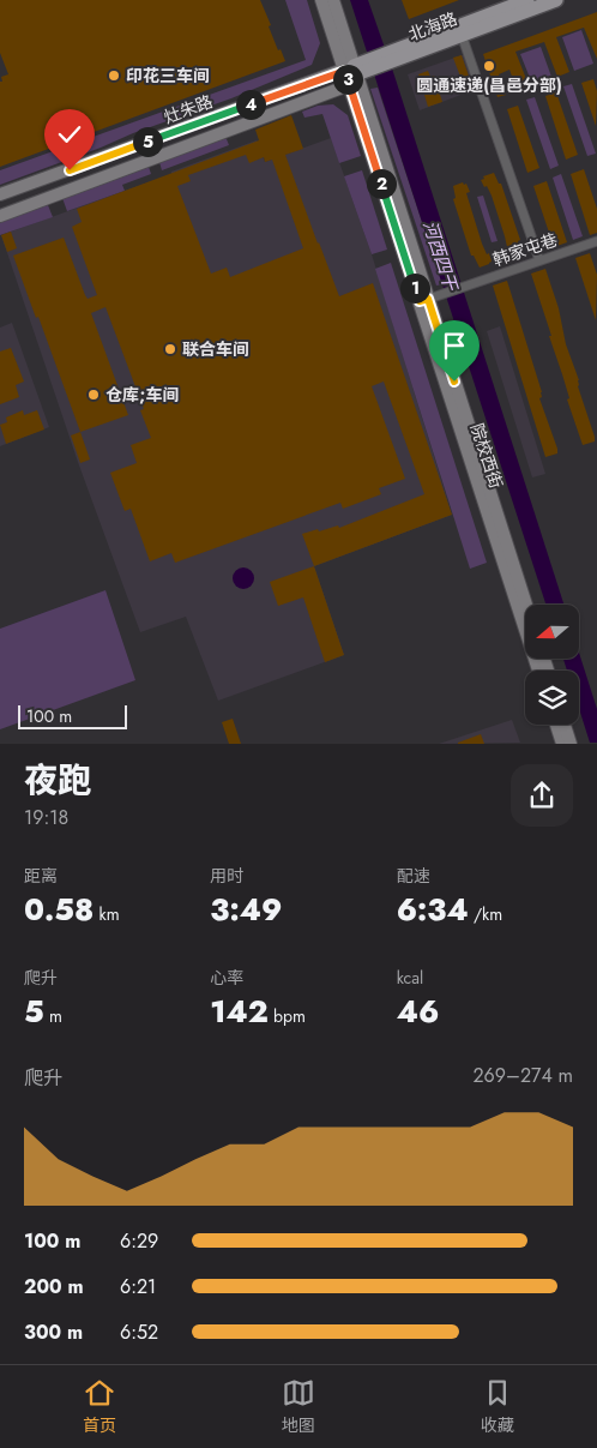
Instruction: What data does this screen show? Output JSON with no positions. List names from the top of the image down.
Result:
{
  "streets": {
    "main road": ["北海路", "灶朱路", "院校西街"],
    "street": ["韩家屯巷"]
  },
  "crossings": [
    ["北海路", "灶朱路"],
    ["北海路", "院校西街"],
    ["灶朱路", "院校西街"],
    ["韩家屯巷", "院校西街"]
  ],
  "water": ["河西四干"],
  "places": [
    "圆通速递(昌邑分部)",
    "印花三车间",
    "联合车间",
    "仓库;车间"
  ],
  "scale_bar": "100 m",
  "north": "left",
  "page": {
    "pins": [
      "3",
      "4",
      "5",
      "2",
      "1"
    ],
    "scale": "100 m",
    "heading": ["夜跑", "19:18"],
    "stats": [
      ["距离", "0.58 km"],
      ["用时", "3:49"],
      ["配速", "6:34 /km"],
      ["爬升", "5 m"],
      ["心率", "142 bpm"],
      ["kcal", "46"]
    ],
    "chart": ["爬升", "269–274 m"],
    "list": [
      {
        "name": "100 m",
        "note": "6:29"
      },
      {
        "name": "200 m",
        "note": "6:21"
      },
      {
        "name": "300 m",
        "note": "6:52"
      }
    ],
    "tabs": ["首页", "地图", "收藏"]
  }
}
